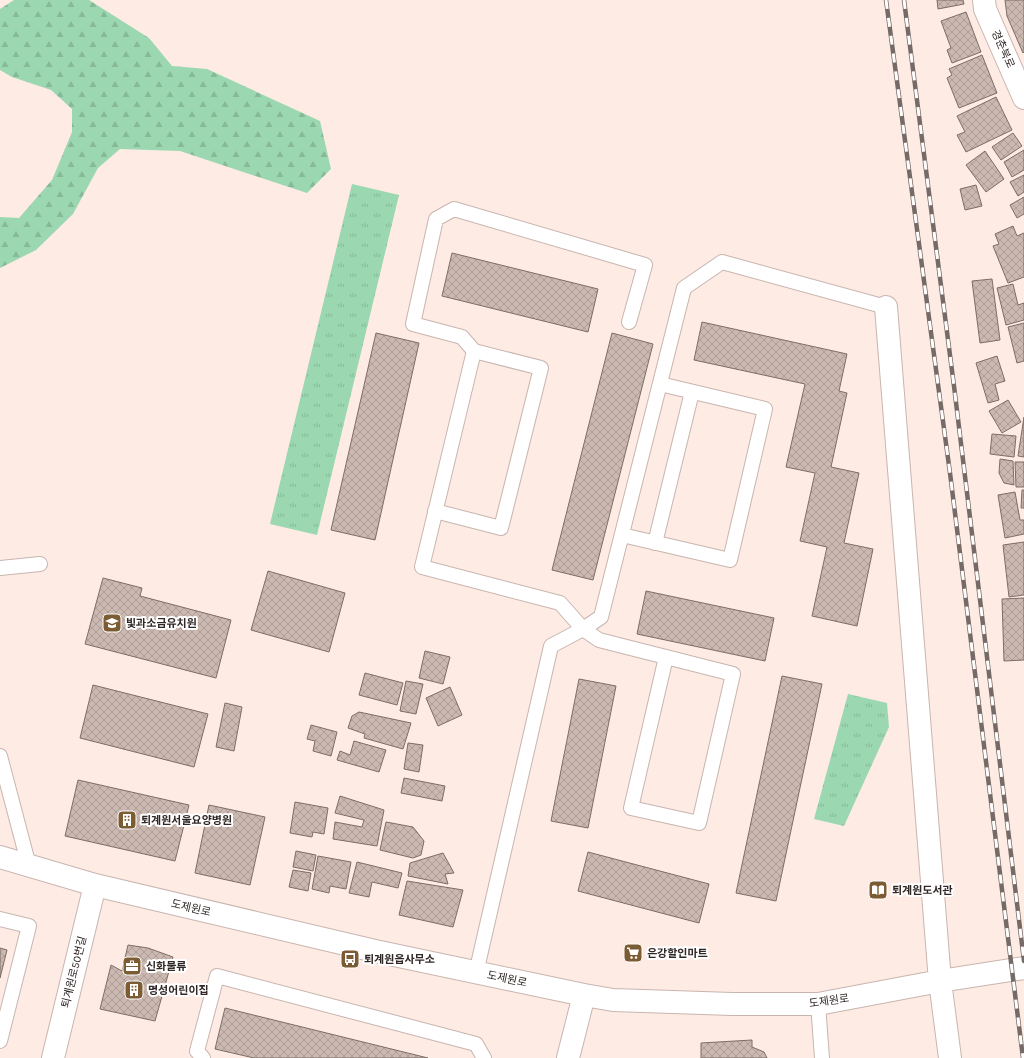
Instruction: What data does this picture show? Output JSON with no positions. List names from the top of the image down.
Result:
{
  "streets": {
    "street": ["경춘북로", "도제원로", "퇴계원로50번길"]
  },
  "crossings": [
    ["도제원로", "퇴계원로50번길"]
  ],
  "places": {
    "school or university": ["빛과소금유치원"],
    "building": ["퇴계원서울요양병원", "명성어린이집"],
    "library": ["퇴계원도서관"],
    "supermarket": ["은강할인마트"],
    "bus stop": ["퇴계원읍사무소"],
    "office": ["신화물류"]
  }
}
